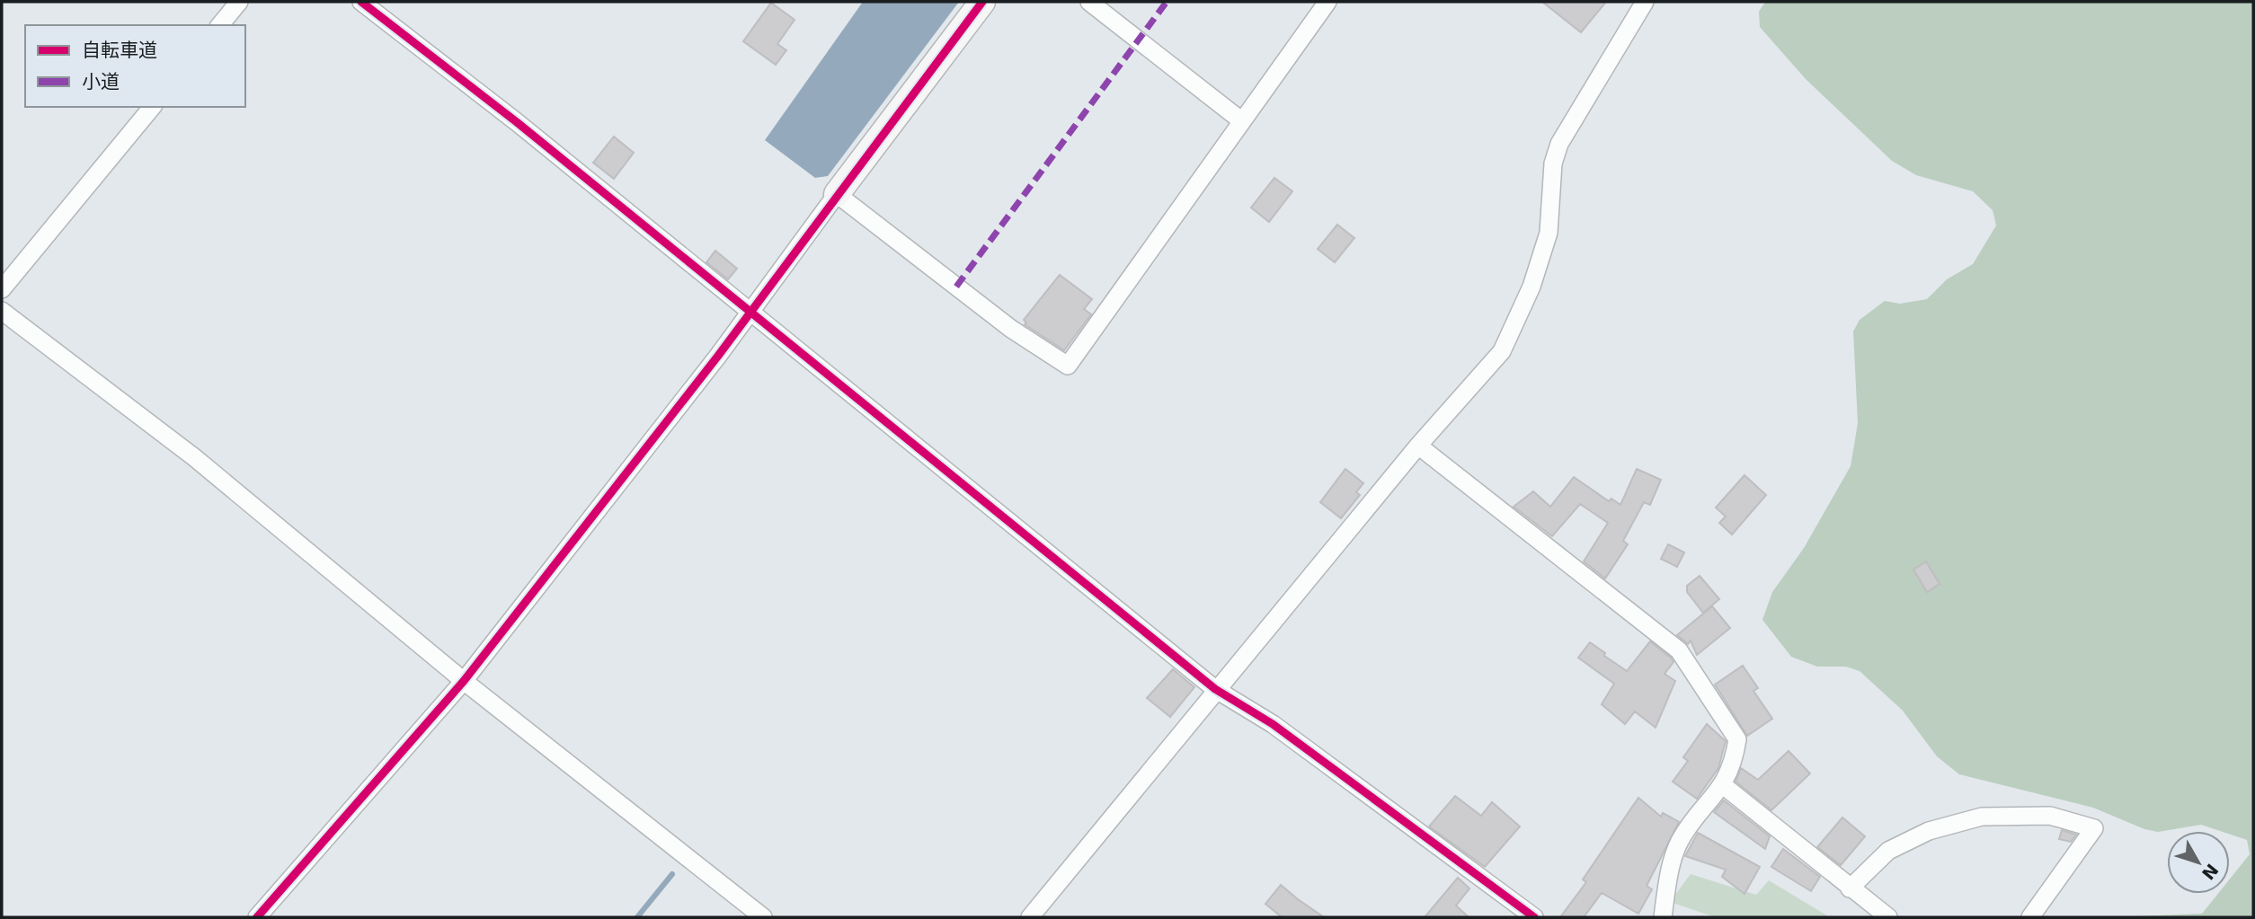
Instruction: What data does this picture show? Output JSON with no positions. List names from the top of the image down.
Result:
{
  "legend": ["自転車道", "小道"],
  "north": "bottom right"
}
